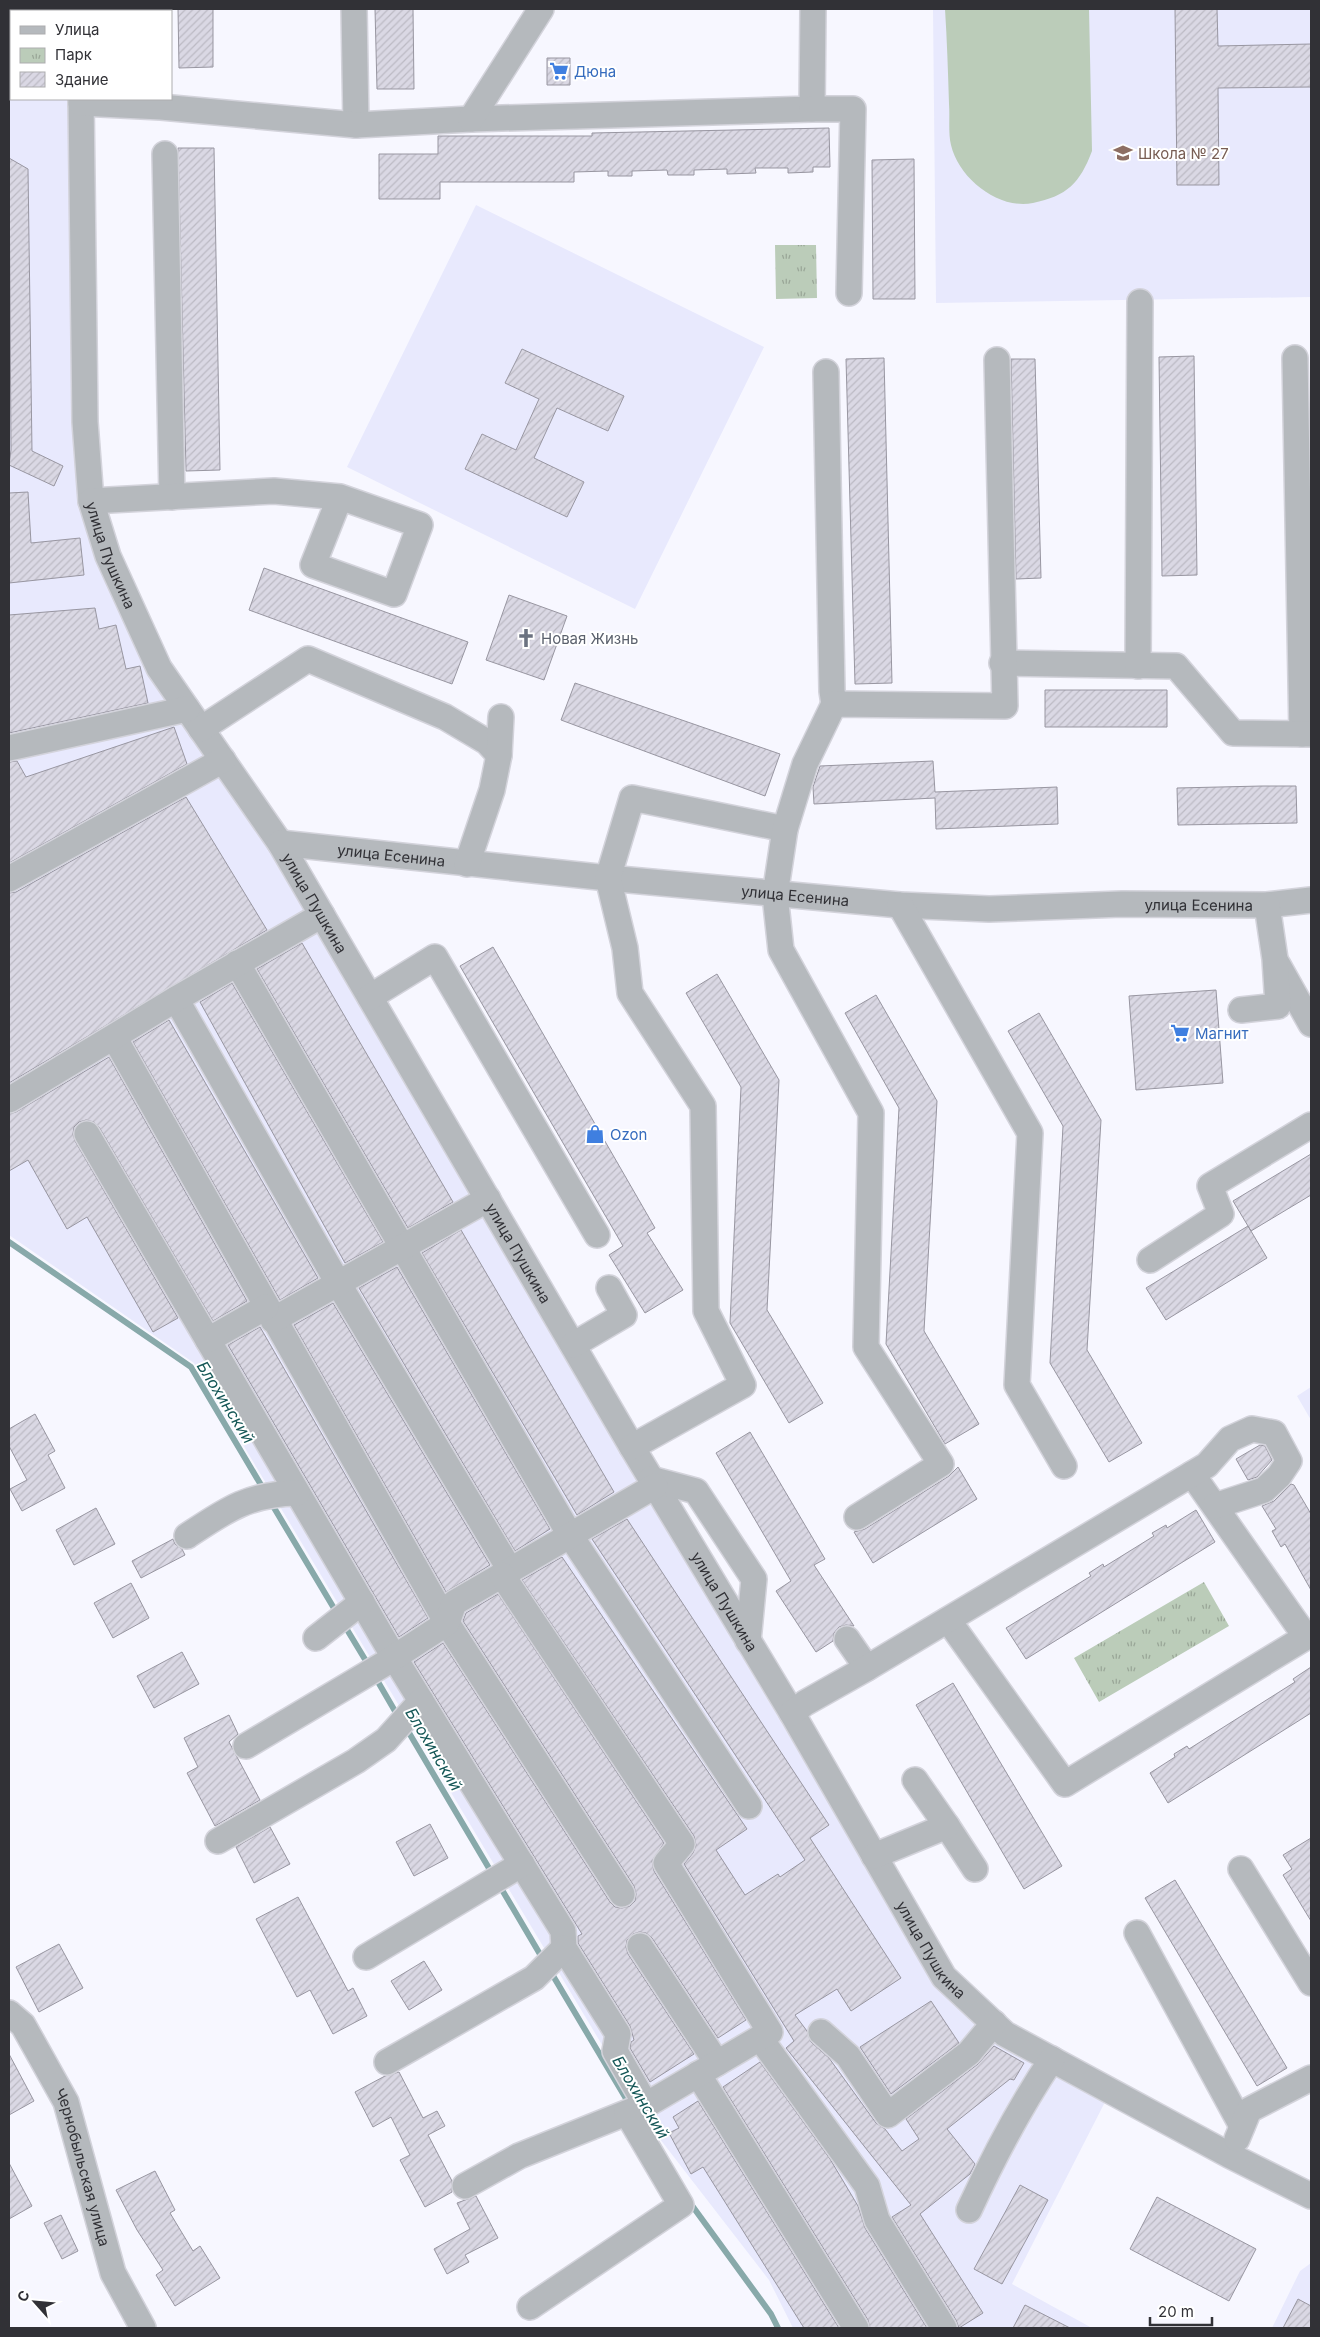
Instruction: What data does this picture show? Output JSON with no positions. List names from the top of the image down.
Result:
{
  "streets": {
    "street": ["улица Пушкина", "улица Есенина", "Чернобыльская улица"]
  },
  "crossings": [
    ["улица Пушкина", "улица Есенина"]
  ],
  "water": ["Блохинский"],
  "places": {
    "supermarket": ["Дюна", "Магнит"],
    "school or university": ["Школа № 27"],
    "church": ["Новая Жизнь"],
    "shop": ["Ozon"]
  },
  "legend": ["Улица", "Парк", "Здание"],
  "scale_bar": "20 m",
  "north": "top left"
}
